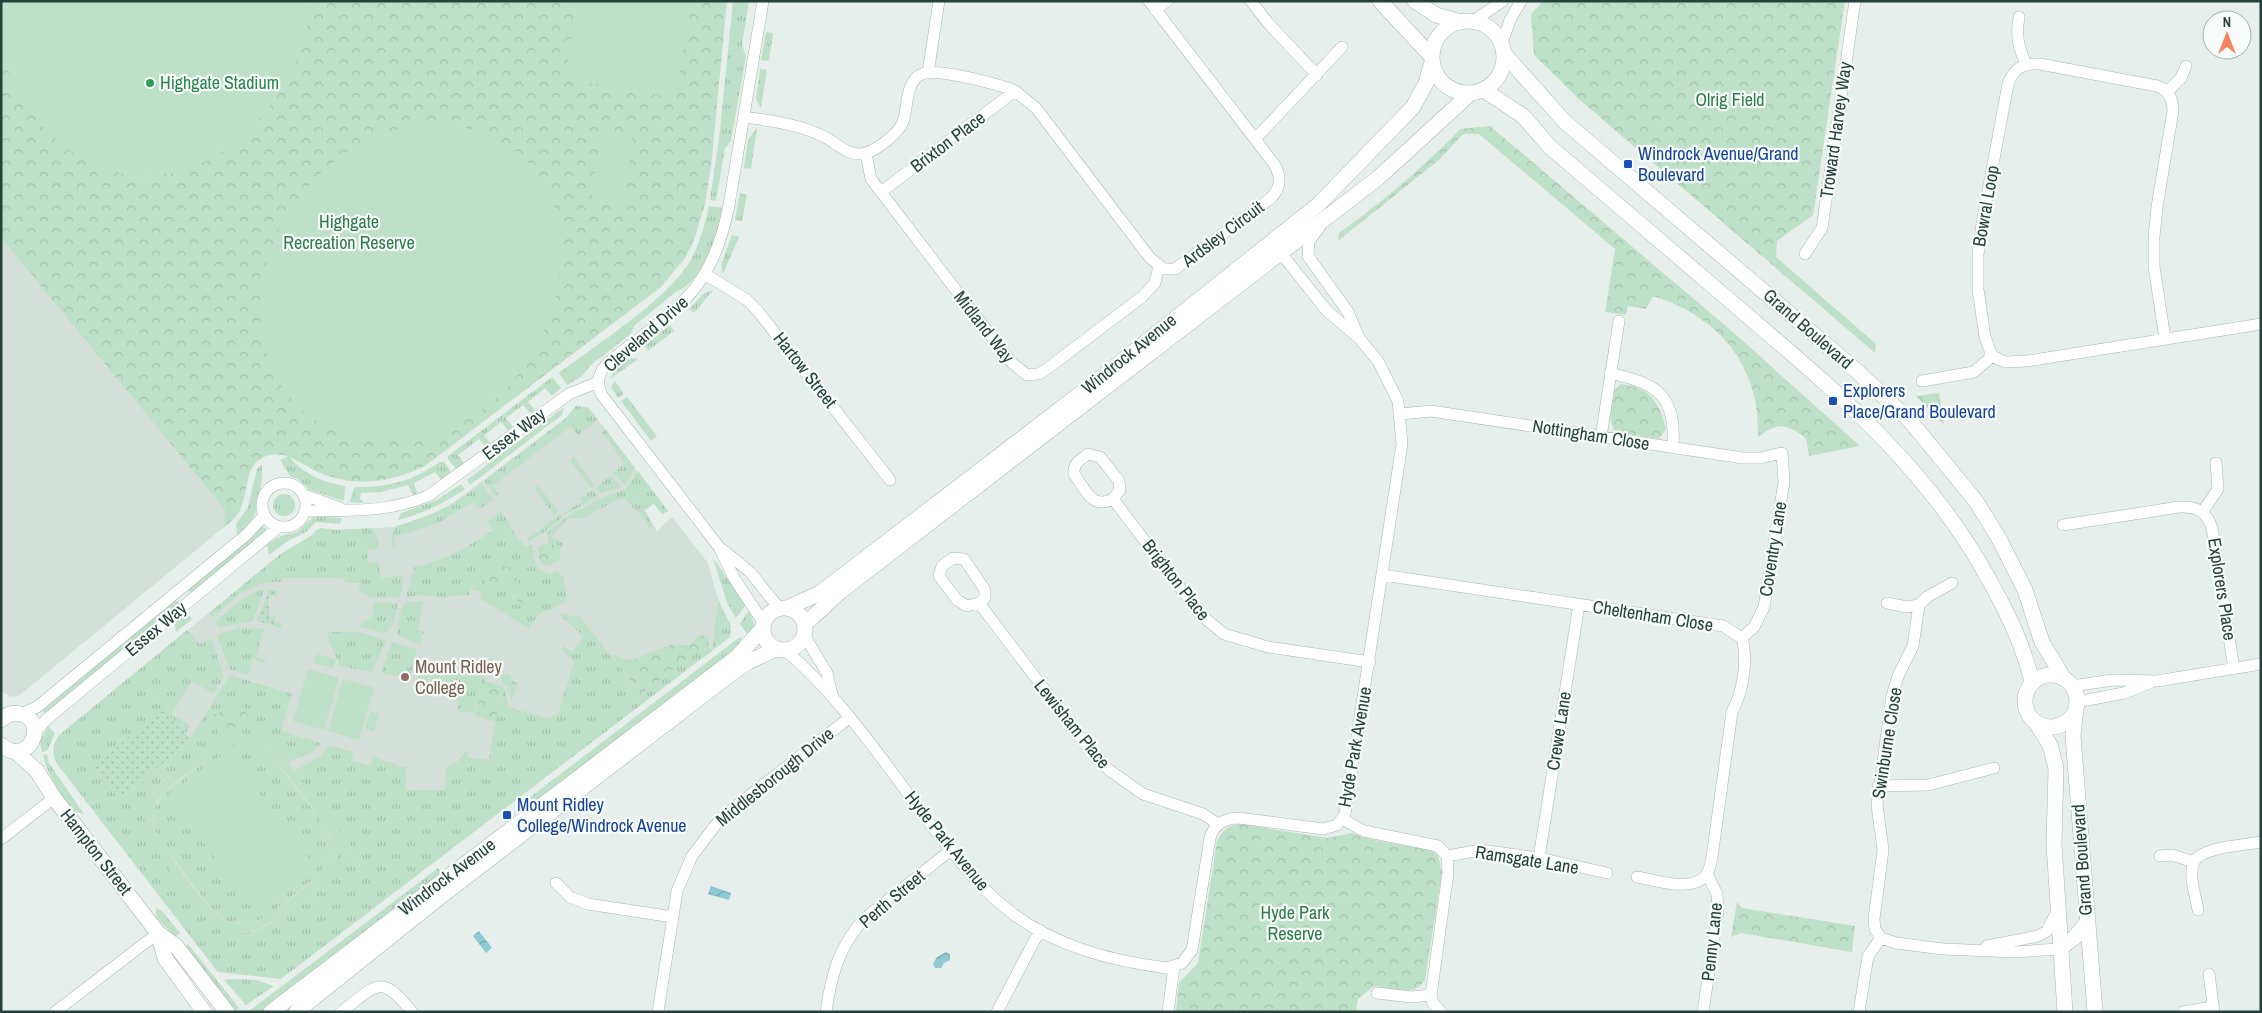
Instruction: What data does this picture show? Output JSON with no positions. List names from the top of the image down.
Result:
{
  "streets": {
    "street": [
      "Troward Harvey Way",
      "Brixton Place",
      "Bowral Loop",
      "Ardsley Circuit",
      "Midland Way",
      "Grand Boulevard",
      "Cleveland Drive",
      "Windrock Avenue",
      "Hartow Street",
      "Essex Way",
      "Nottingham Close",
      "Coventry Lane",
      "Brighton Place",
      "Explorers Place",
      "Cheltenham Close",
      "Lewisham Place",
      "Crewe Lane",
      "Swinburne Close",
      "Hyde Park Avenue",
      "Middlesborough Drive",
      "Hampton Street",
      "Ramsgate Lane",
      "Perth Street",
      "Penny Lane"
    ]
  },
  "crossings": [
    ["Brixton Place", "Ardsley Circuit"],
    ["Brixton Place", "Midland Way"],
    ["Ardsley Circuit", "Midland Way"],
    ["Grand Boulevard", "Windrock Avenue"],
    ["Cleveland Drive", "Windrock Avenue"],
    ["Cleveland Drive", "Hartow Street"],
    ["Cleveland Drive", "Essex Way"],
    ["Cleveland Drive", "Hyde Park Avenue"],
    ["Windrock Avenue", "Hyde Park Avenue"],
    ["Essex Way", "Hampton Street"],
    ["Nottingham Close", "Coventry Lane"],
    ["Nottingham Close", "Hyde Park Avenue"],
    ["Coventry Lane", "Cheltenham Close"],
    ["Brighton Place", "Hyde Park Avenue"],
    ["Cheltenham Close", "Crewe Lane"],
    ["Cheltenham Close", "Hyde Park Avenue"],
    ["Lewisham Place", "Hyde Park Avenue"],
    ["Crewe Lane", "Ramsgate Lane"],
    ["Hyde Park Avenue", "Middlesborough Drive"],
    ["Hyde Park Avenue", "Perth Street"]
  ],
  "parks": ["Olrig Field", "Highgate Recreation Reserve", "Hyde Park Reserve"],
  "places": {
    "other": ["Highgate Stadium", "Mount Ridley College"],
    "transit": ["Windrock Avenue/Grand Boulevard", "Explorers Place/Grand Boulevard", "Mount Ridley College/Windrock Avenue"]
  },
  "north": "top"
}
